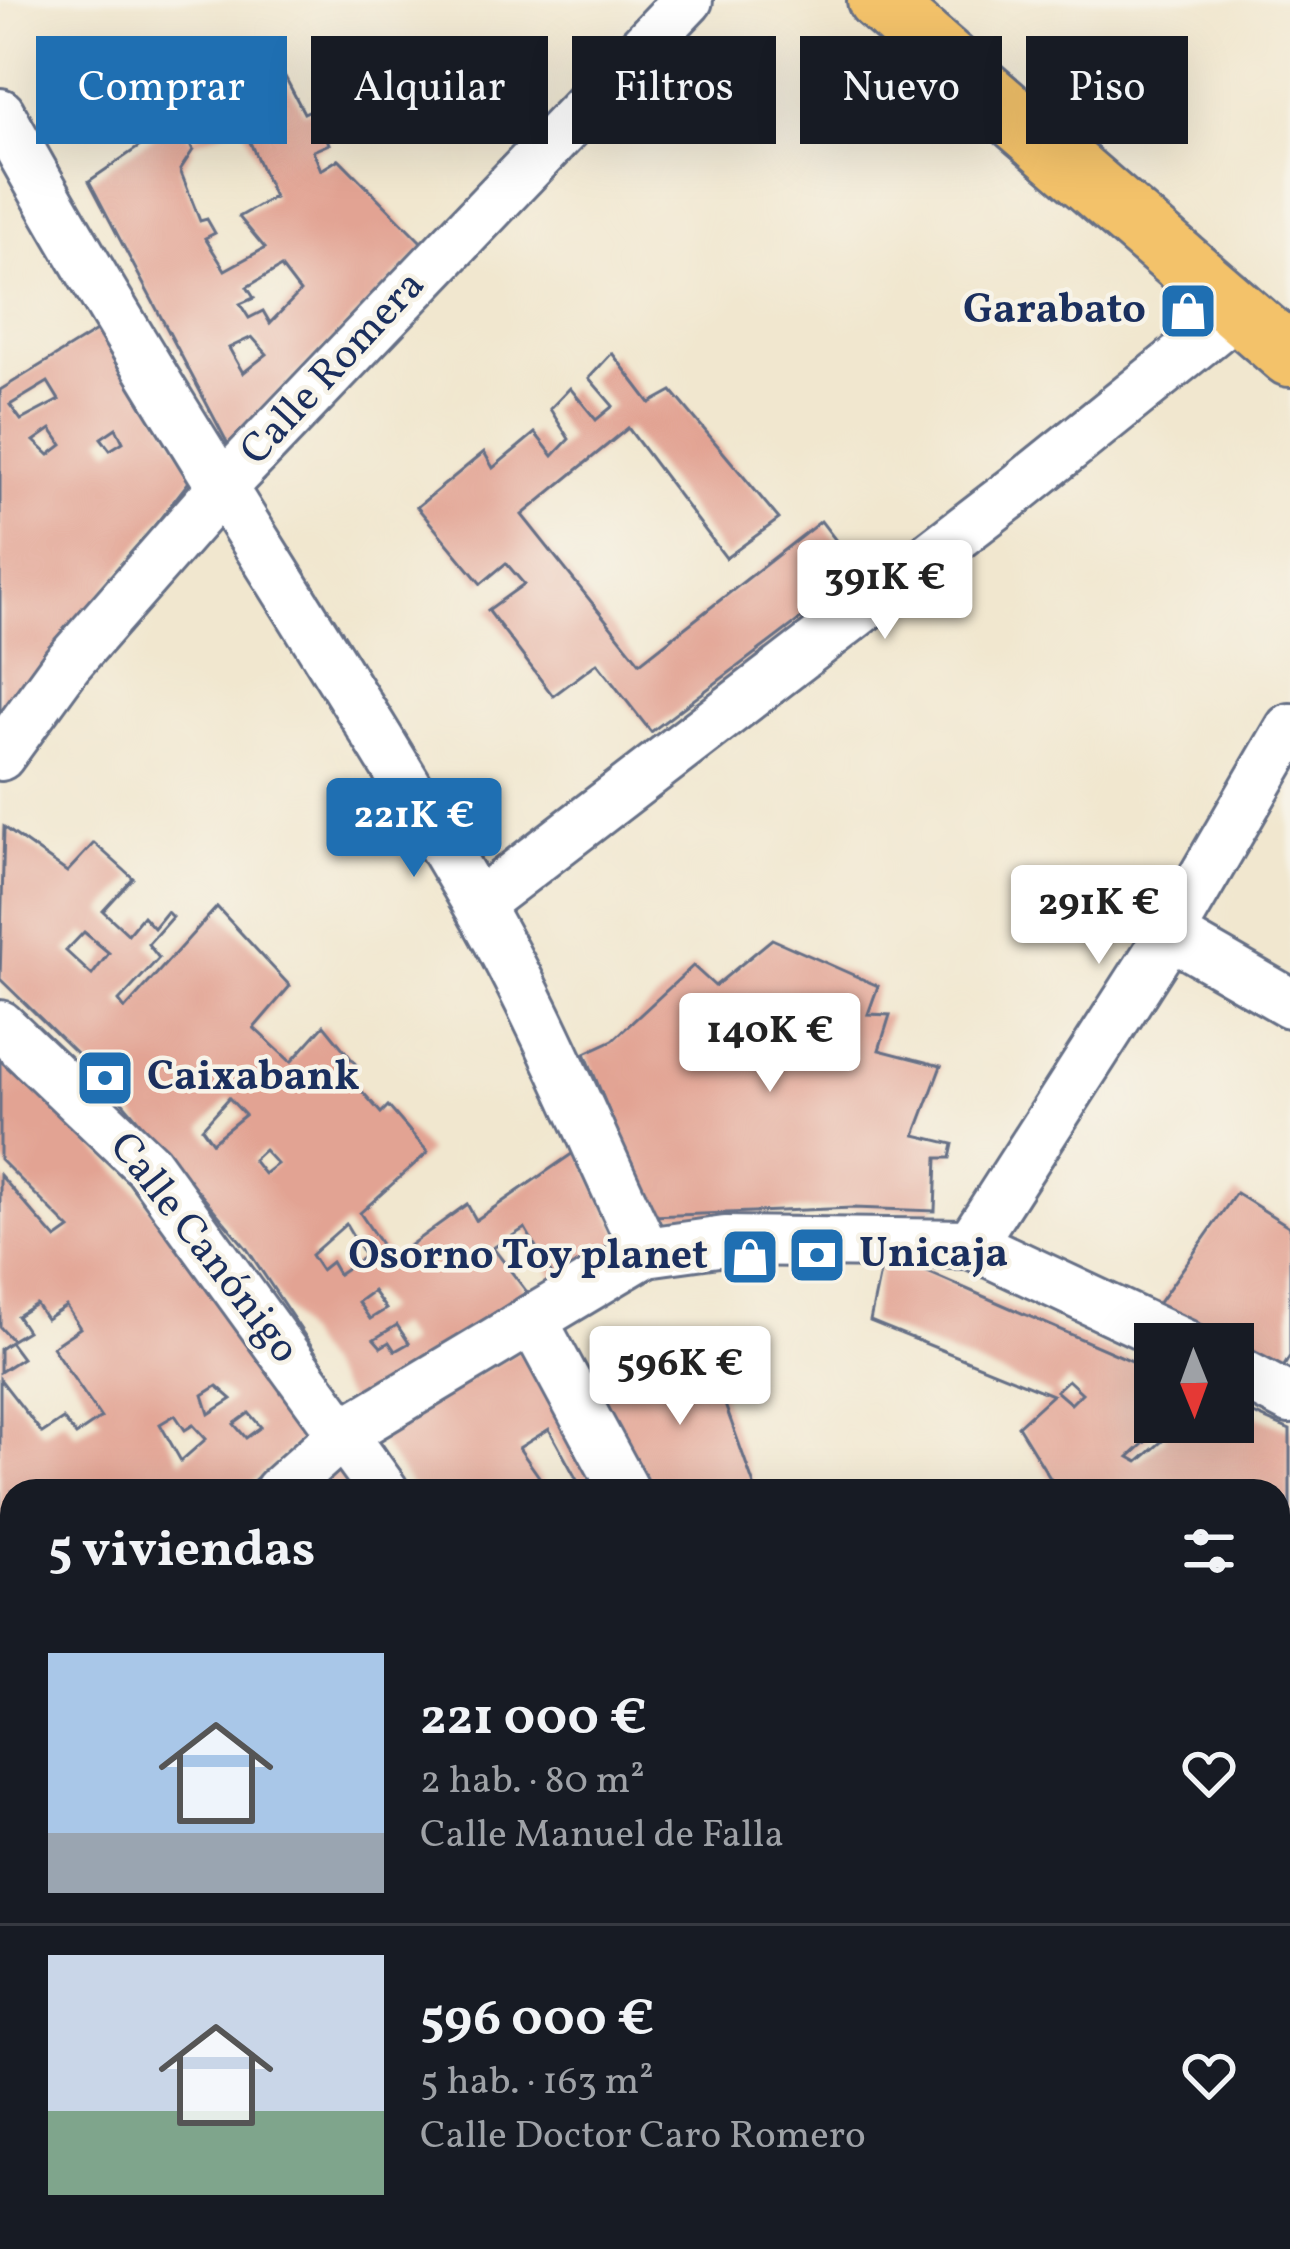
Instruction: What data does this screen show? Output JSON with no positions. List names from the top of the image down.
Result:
{
  "streets": {
    "street": ["Calle Romera", "Calle Canónigo"]
  },
  "places": {
    "shop": ["Garabato", "Osorno Toy planet"],
    "bank": ["Caixabank", "Unicaja"]
  },
  "north": "bottom",
  "page": {
    "chip": [
      "Comprar",
      "Alquilar",
      "Filtros",
      "Nuevo",
      "Piso"
    ],
    "price": [
      "391K €",
      "221K €",
      "291K €",
      "140K €",
      "596K €"
    ],
    "heading": "5 viviendas",
    "list": [
      {
        "name": "221 000 €",
        "note": "2 hab. · 80 m² · Calle Manuel de Falla"
      },
      {
        "name": "596 000 €",
        "note": "5 hab. · 163 m² · Calle Doctor Caro Romero"
      }
    ]
  }
}
